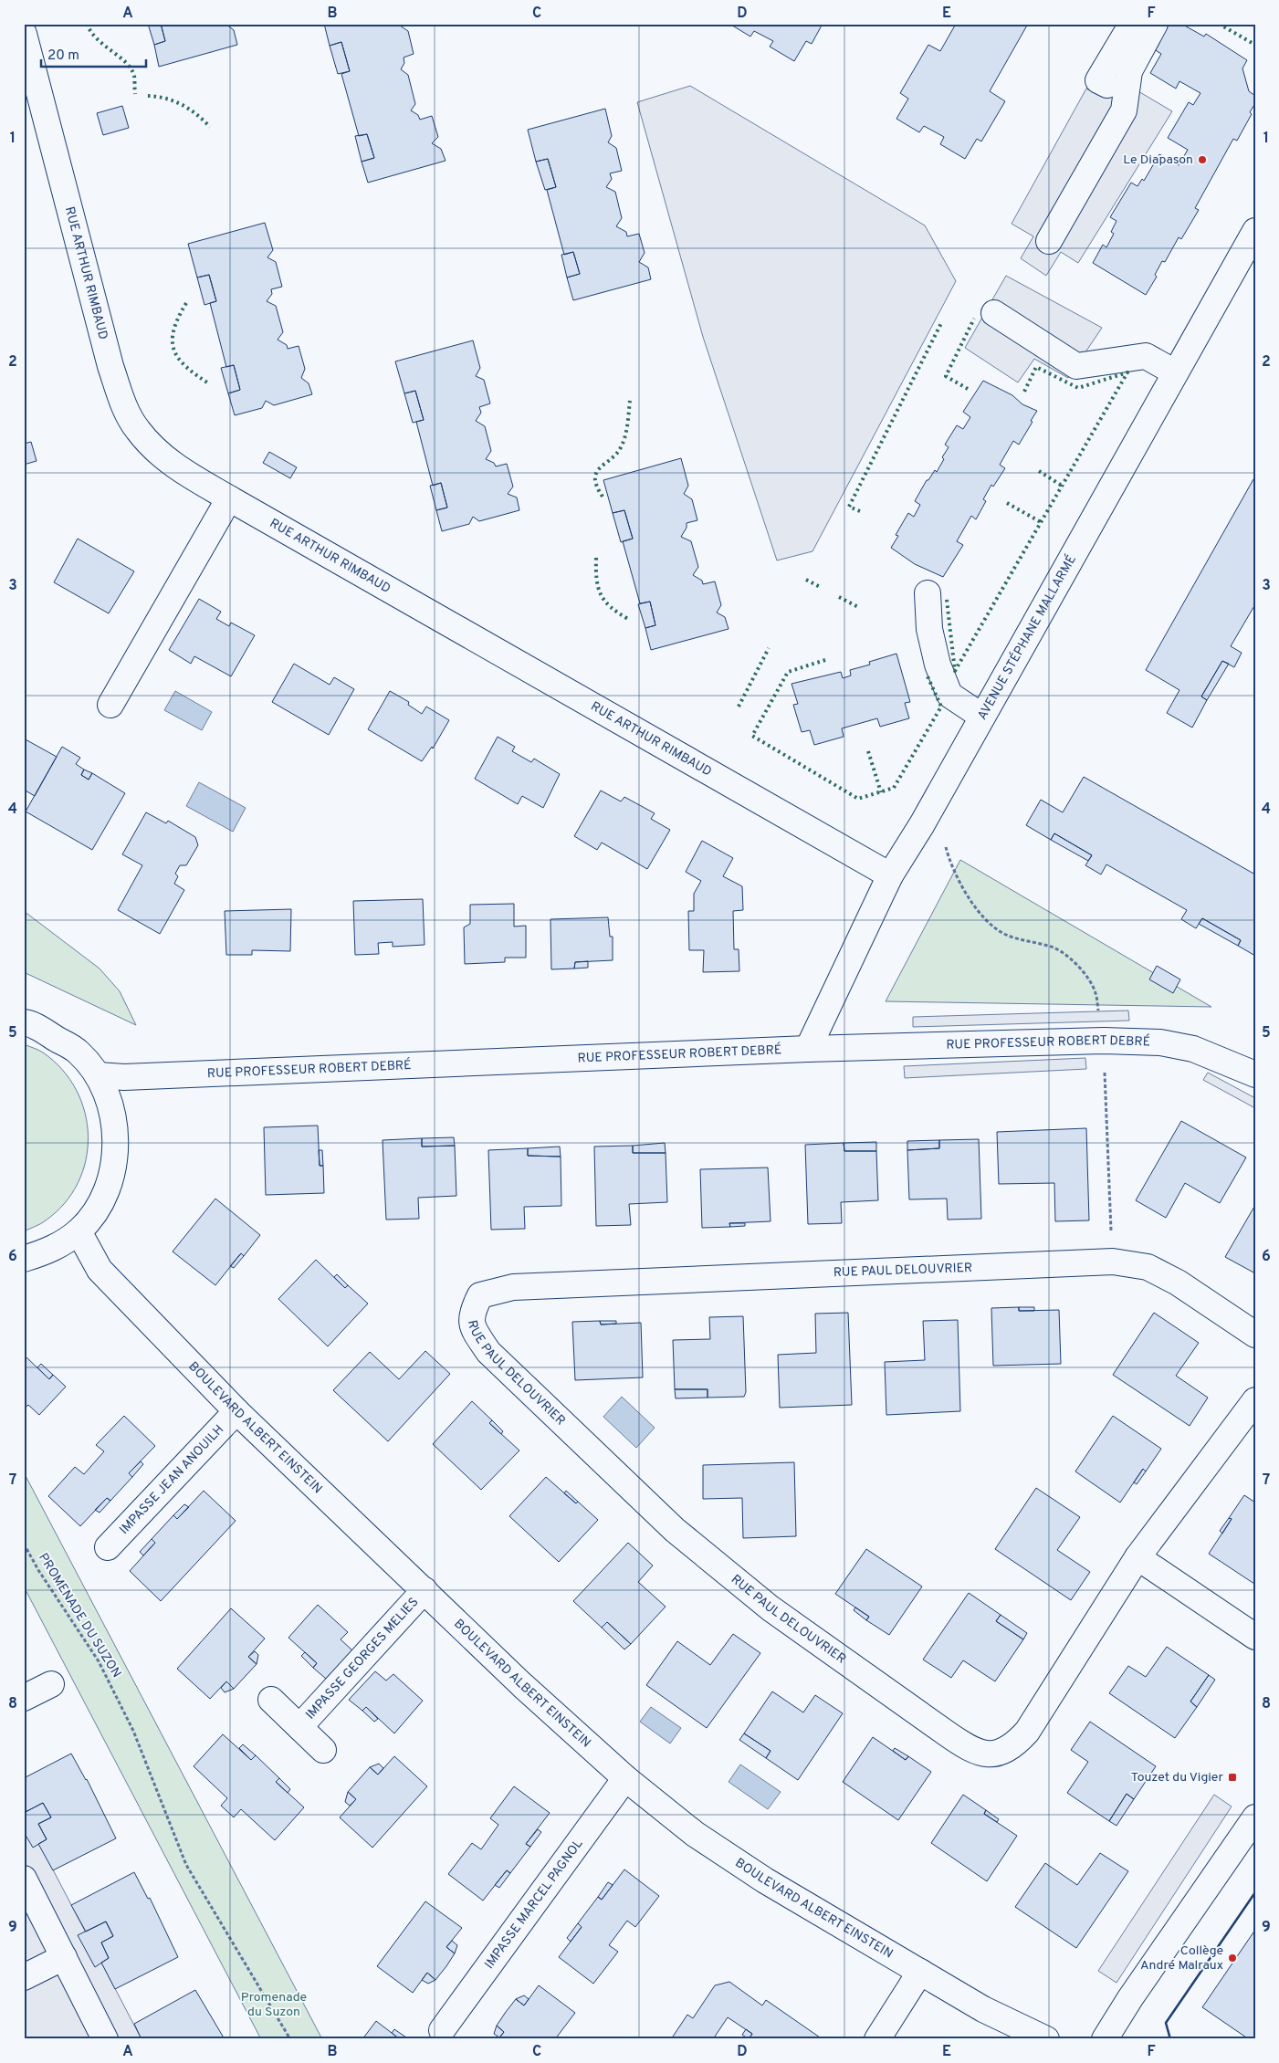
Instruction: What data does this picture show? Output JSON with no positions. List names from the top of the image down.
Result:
{
  "streets": {
    "street": [
      "RUE ARTHUR RIMBAUD",
      "AVENUE STÉPHANE MALLARMÉ",
      "RUE PROFESSEUR ROBERT DEBRÉ",
      "RUE PAUL DELOUVRIER",
      "BOULEVARD ALBERT EINSTEIN",
      "IMPASSE JEAN ANOUILH",
      "IMPASSE GEORGES MELIES",
      "IMPASSE MARCEL PAGNOL"
    ],
    "path": ["PROMENADE DU SUZON"]
  },
  "crossings": [
    ["RUE ARTHUR RIMBAUD", "AVENUE STÉPHANE MALLARMÉ"],
    ["AVENUE STÉPHANE MALLARMÉ", "RUE PROFESSEUR ROBERT DEBRÉ"],
    ["BOULEVARD ALBERT EINSTEIN", "IMPASSE JEAN ANOUILH"],
    ["BOULEVARD ALBERT EINSTEIN", "IMPASSE GEORGES MELIES"],
    ["BOULEVARD ALBERT EINSTEIN", "IMPASSE MARCEL PAGNOL"]
  ],
  "parks": ["Promenade du Suzon"],
  "places": {
    "other": ["Le Diapason", "Collège André Malraux"],
    "transit": ["Touzet du Vigier"]
  },
  "scale_bar": "20 m",
  "grid": {
    "columns": [
      "A",
      "B",
      "C",
      "D",
      "E",
      "F"
    ],
    "rows": [
      "1",
      "2",
      "3",
      "4",
      "5",
      "6",
      "7",
      "8",
      "9"
    ]
  }
}
